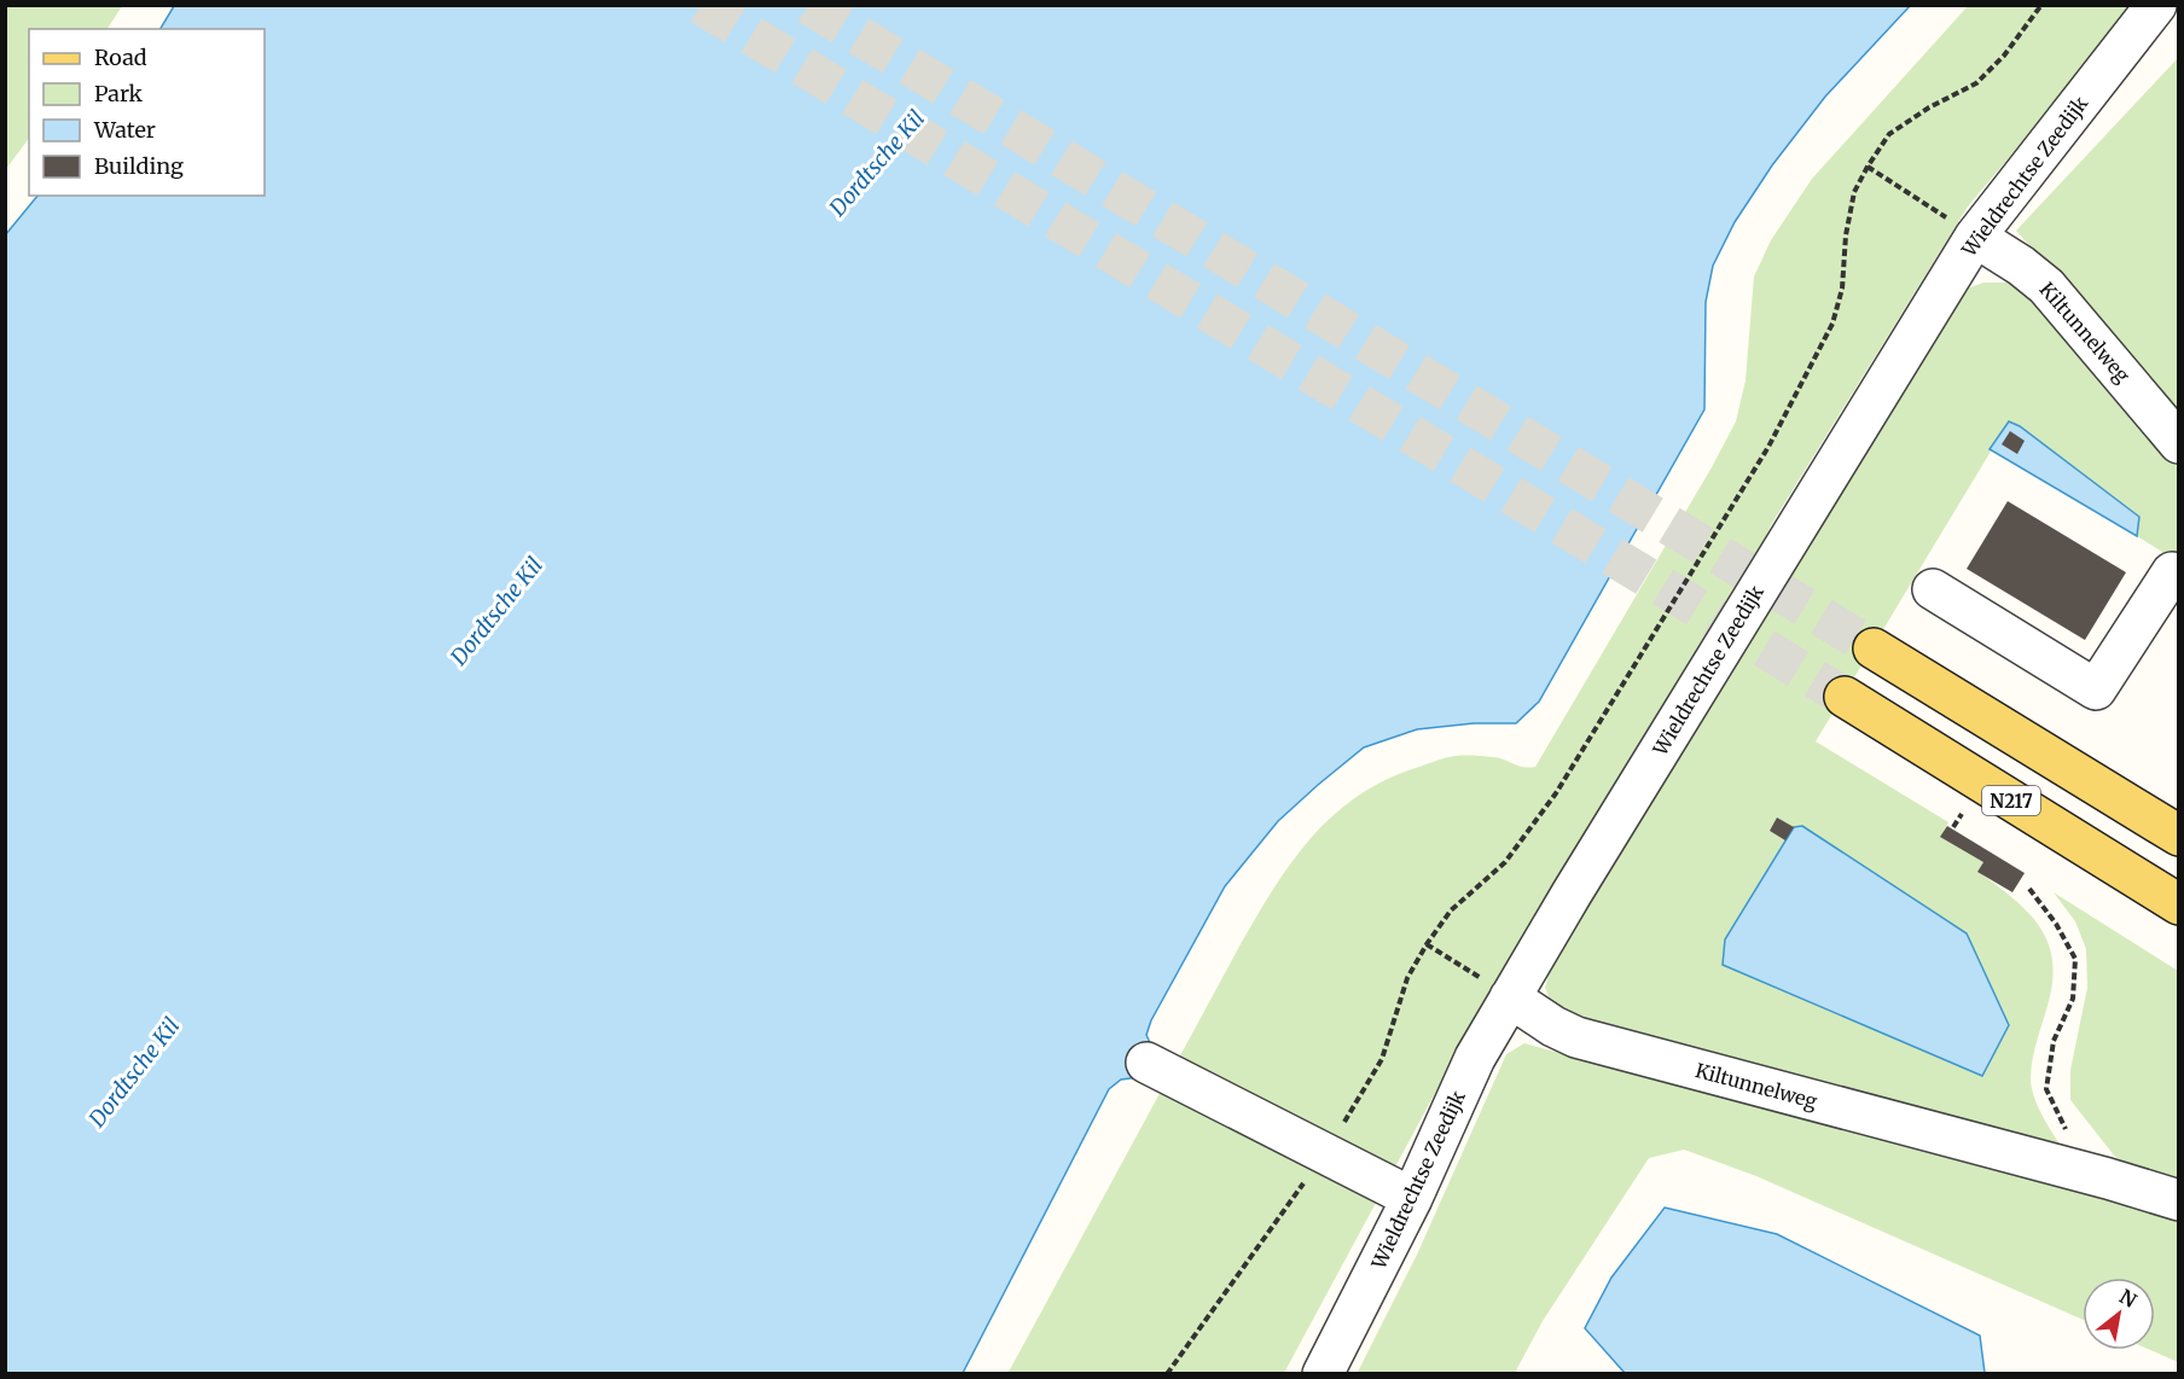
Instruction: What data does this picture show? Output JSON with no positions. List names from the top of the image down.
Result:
{
  "streets": {
    "main road": ["N217"],
    "street": ["Wieldrechtse Zeedijk", "Kiltunnelweg"]
  },
  "crossings": [
    ["Wieldrechtse Zeedijk", "Kiltunnelweg"]
  ],
  "water": ["Dordtsche Kil"],
  "legend": [
    "Road",
    "Park",
    "Water",
    "Building"
  ],
  "north": "top right"
}
